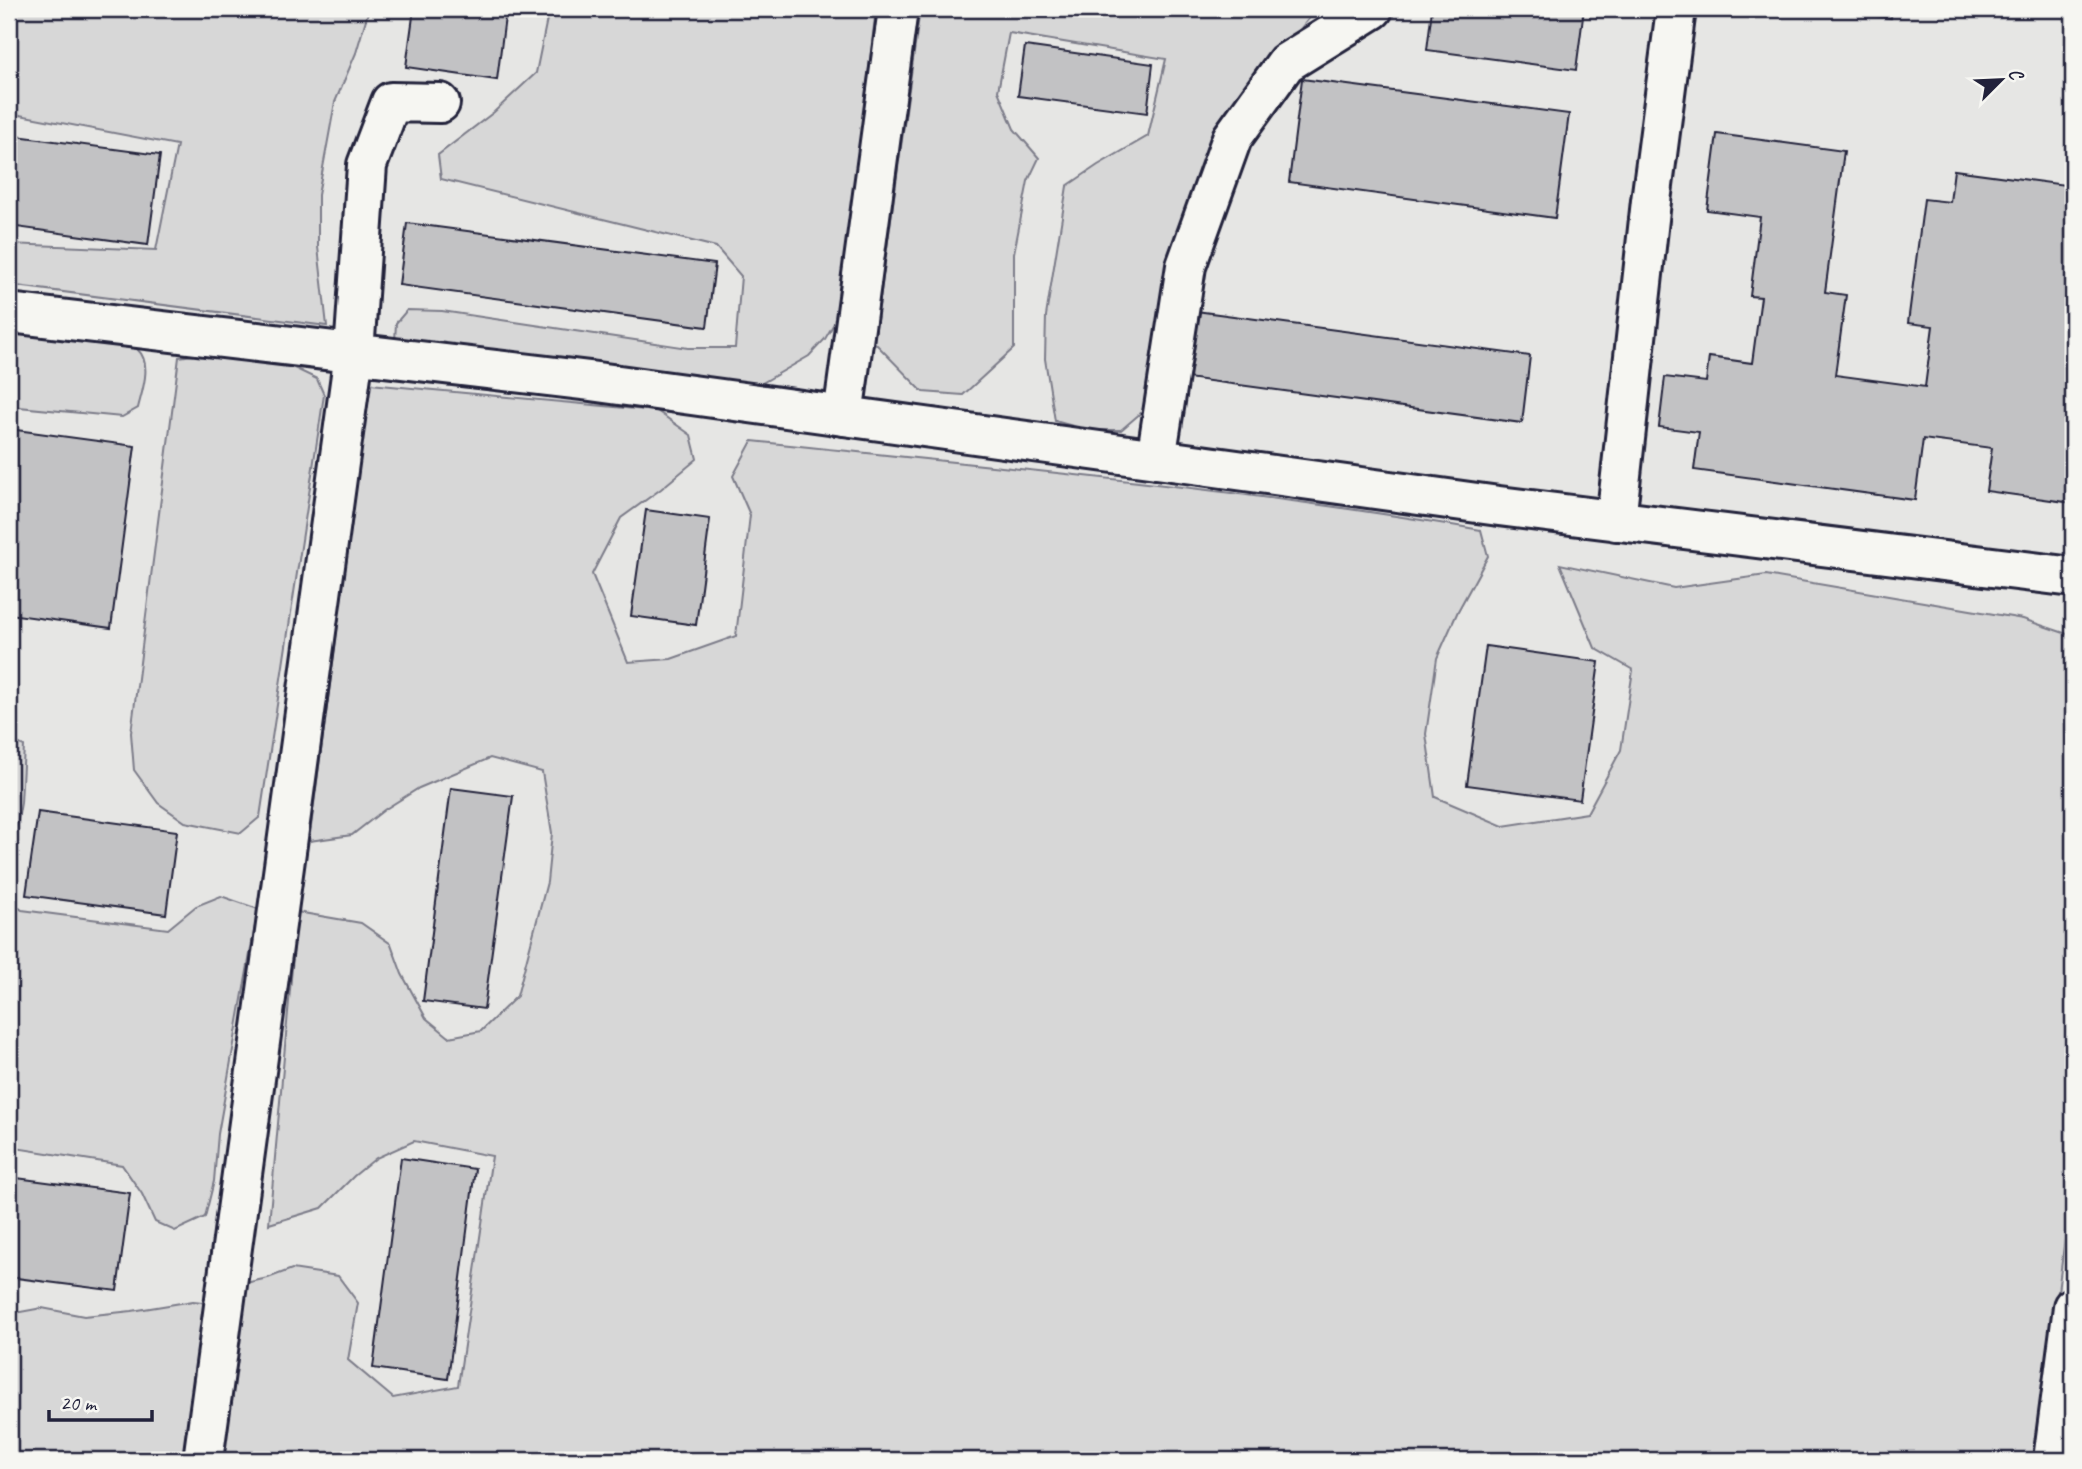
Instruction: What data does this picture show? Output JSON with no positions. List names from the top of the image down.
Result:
{
  "scale_bar": "20 m",
  "north": "top right"
}
